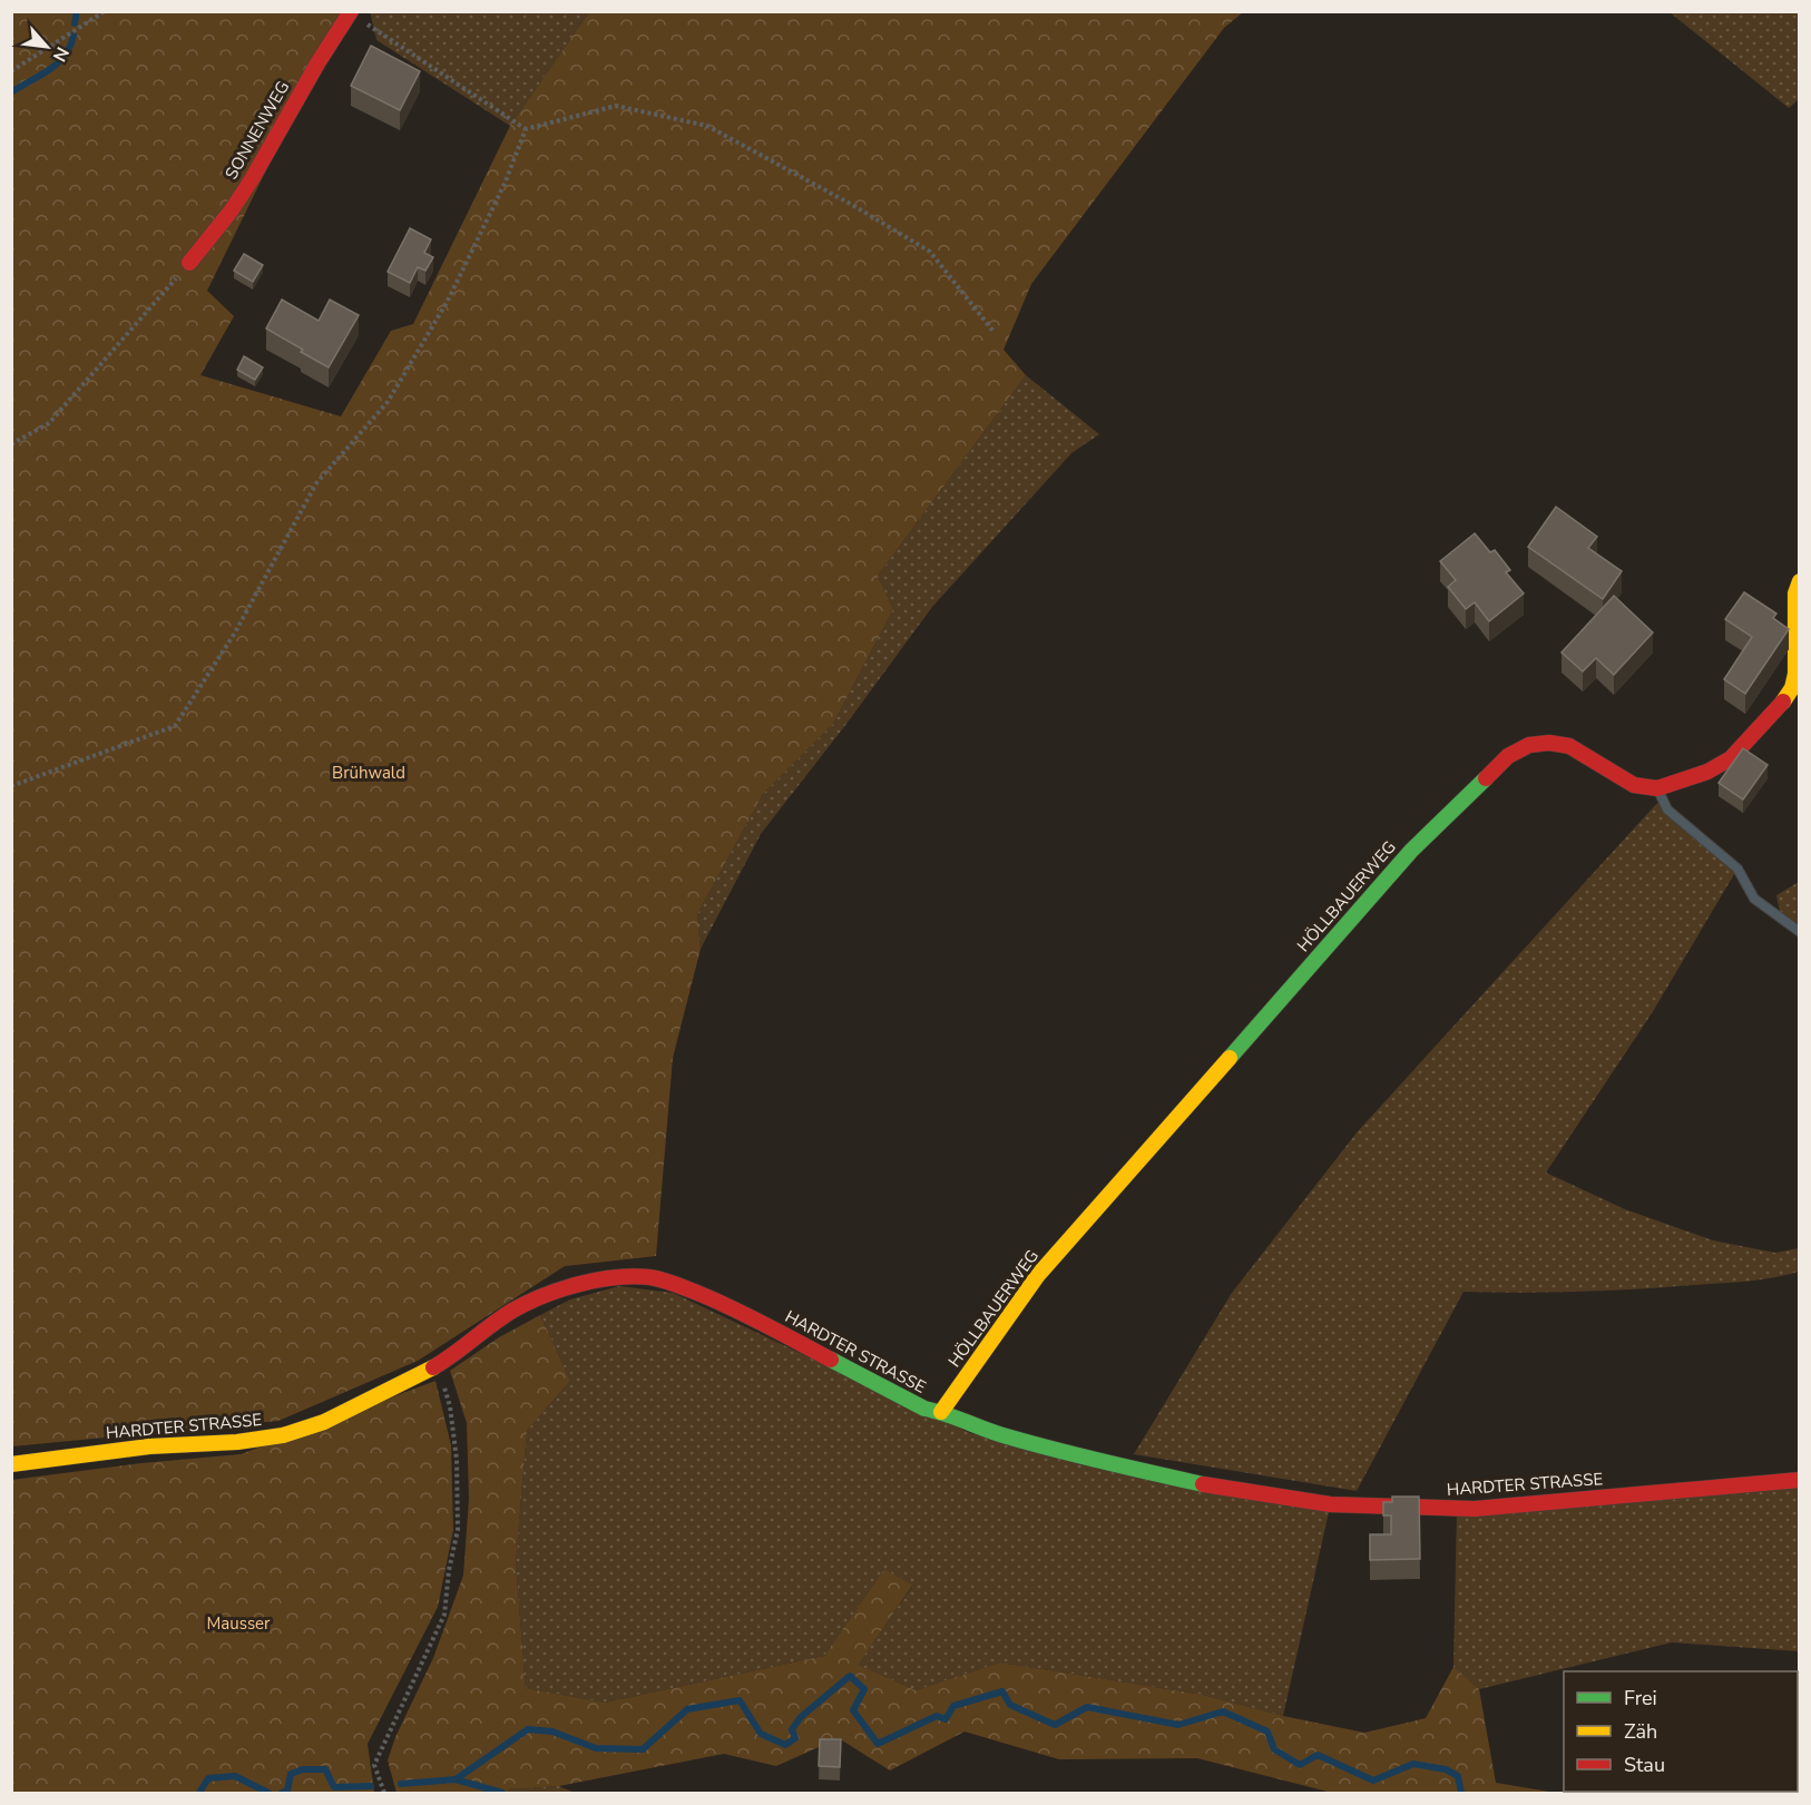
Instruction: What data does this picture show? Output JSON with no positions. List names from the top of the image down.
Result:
{
  "streets": {
    "street": ["SONNENWEG", "HÖLLBAUERWEG", "HARDTER STRASSE"]
  },
  "crossings": [
    ["HÖLLBAUERWEG", "HARDTER STRASSE"]
  ],
  "parks": ["Brühwald", "Mausser"],
  "legend": ["Frei", "Zäh", "Stau"],
  "north": "bottom right"
}
